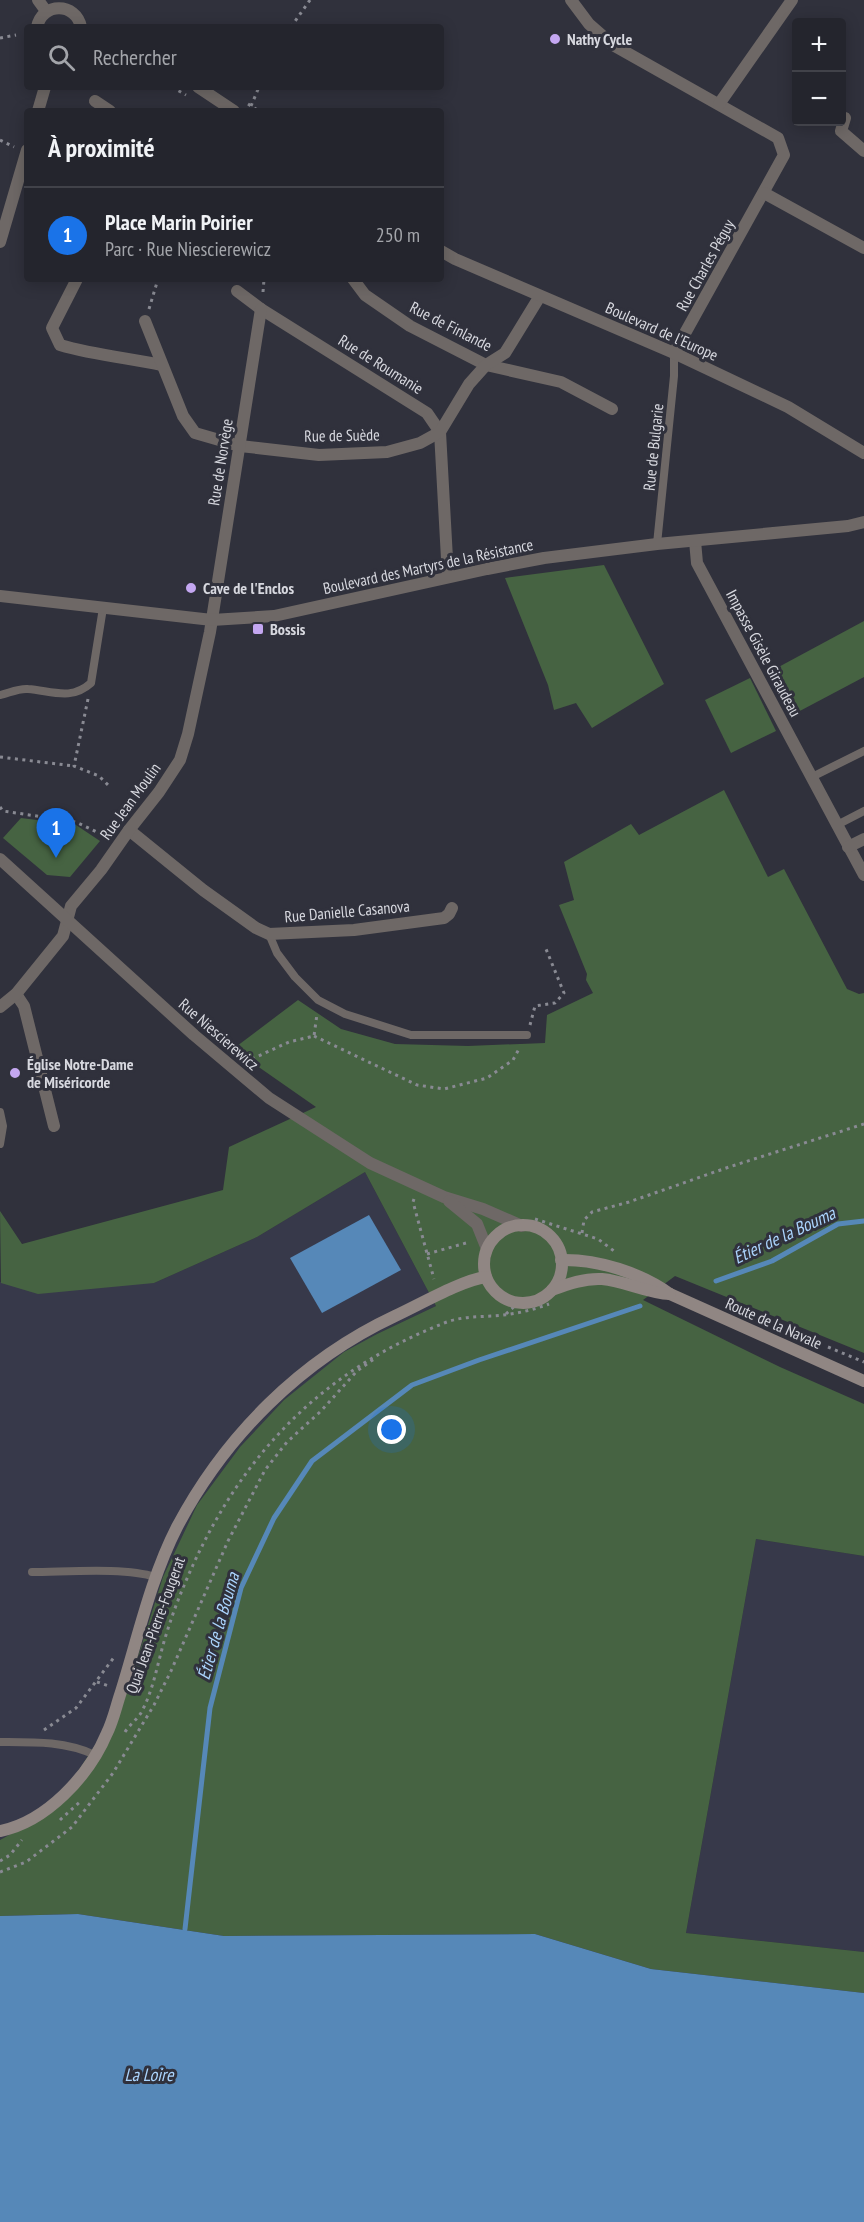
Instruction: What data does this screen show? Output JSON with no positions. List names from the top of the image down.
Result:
{
  "streets": {
    "main road": ["Route de la Navale", "Quai Jean-Pierre-Fougerat"],
    "street": [
      "Rue Charles Péguy",
      "Rue de Finlande",
      "Boulevard de l'Europe",
      "Rue de Roumanie",
      "Rue de Suède",
      "Rue de Norvège",
      "Boulevard des Martyrs de la Résistance",
      "Impasse Gisèle Giraudeau",
      "Rue Jean Moulin",
      "Rue Danielle Casanova",
      "Rue Niescierewicz"
    ],
    "lane": ["Rue de Bulgarie"]
  },
  "crossings": [
    ["Rue Charles Péguy", "Boulevard de l'Europe"],
    ["Rue Charles Péguy", "Rue de Bulgarie"],
    ["Boulevard de l'Europe", "Rue de Bulgarie"],
    ["Rue de Roumanie", "Rue de Suède"],
    ["Rue de Roumanie", "Rue de Norvège"],
    ["Rue de Suède", "Rue de Norvège"],
    ["Rue de Bulgarie", "Boulevard des Martyrs de la Résistance"],
    ["Rue de Norvège", "Boulevard des Martyrs de la Résistance"],
    ["Rue de Norvège", "Rue Jean Moulin"],
    ["Boulevard des Martyrs de la Résistance", "Impasse Gisèle Giraudeau"],
    ["Boulevard des Martyrs de la Résistance", "Rue Jean Moulin"],
    ["Rue Jean Moulin", "Rue Danielle Casanova"],
    ["Rue Jean Moulin", "Rue Niescierewicz"],
    ["Rue Niescierewicz", "Route de la Navale"],
    ["Rue Niescierewicz", "Quai Jean-Pierre-Fougerat"],
    ["Route de la Navale", "Quai Jean-Pierre-Fougerat"]
  ],
  "water": ["Étier de la Bouma", "La Loire"],
  "places": {
    "other": ["Nathy Cycle", "Cave de l'Enclos", "Église Notre-Dame de Miséricorde"],
    "transit": ["Bossis"]
  },
  "page": {
    "map_buttons": ["+", "−"],
    "search": "Rechercher",
    "heading": "À proximité",
    "list": [
      {
        "mark": "1",
        "name": "Place Marin Poirier",
        "note": "Parc · Rue Niescierewicz",
        "value": "250 m"
      }
    ],
    "pins": "1"
  }
}
